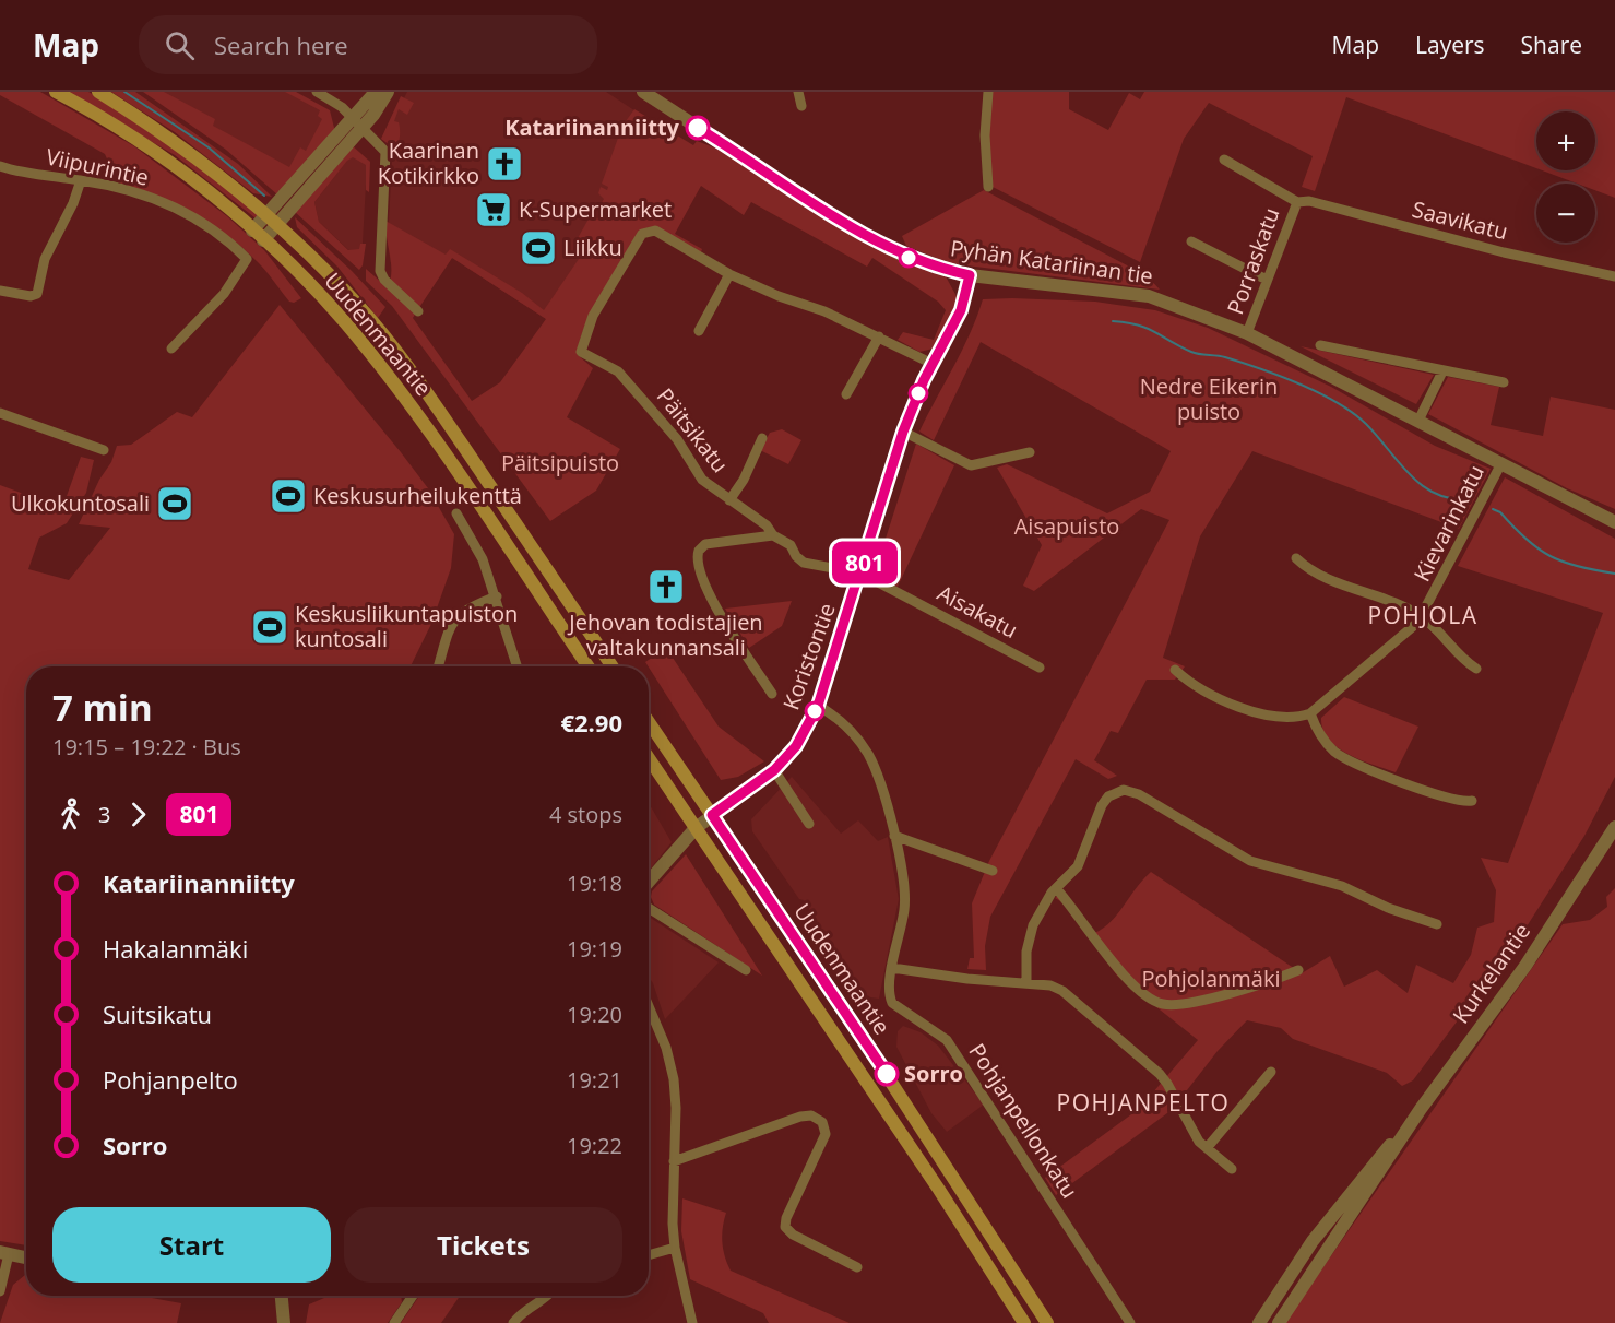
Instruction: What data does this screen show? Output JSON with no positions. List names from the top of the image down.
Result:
{
  "streets": {
    "main road": ["Uudenmaantie"],
    "street": [
      "Viipurintie",
      "Saavikatu",
      "Porraskatu",
      "Pyhän Katariinan tie",
      "Päitsikatu",
      "Kievarinkatu",
      "Aisakatu",
      "Koristontie",
      "Kurkelantie",
      "Pohjanpellonkatu"
    ]
  },
  "crossings": [
    ["Saavikatu", "Porraskatu"],
    ["Porraskatu", "Pyhän Katariinan tie"],
    ["Pyhän Katariinan tie", "Kievarinkatu"],
    ["Pyhän Katariinan tie", "Koristontie"],
    ["Uudenmaantie", "Koristontie"],
    ["Päitsikatu", "Aisakatu"],
    ["Päitsikatu", "Koristontie"],
    ["Aisakatu", "Koristontie"],
    ["Koristontie", "Pohjanpellonkatu"]
  ],
  "districts": ["POHJOLA", "POHJANPELTO"],
  "parks": [
    "Nedre Eikerin puisto",
    "Päitsipuisto",
    "Aisapuisto",
    "Pohjolanmäki"
  ],
  "places": {
    "other": ["Katariinanniitty", "Sorro"],
    "church": ["Kaarinan Kotikirkko", "Jehovan todistajien valtakunnansali"],
    "supermarket": ["K-Supermarket"],
    "sports": [
      "Liikku",
      "Keskusurheilukenttä",
      "Ulkokuntosali",
      "Keskusliikuntapuiston kuntosali"
    ]
  },
  "lines": ["bus line 801"],
  "page": {
    "header": "Map",
    "search": "Search here",
    "nav": ["Map", "Layers", "Share"],
    "on_map": "801",
    "map_buttons": ["+", "−"],
    "heading": ["7 min", "19:15 – 19:22 · Bus", "€2.90"],
    "legs": ["3", "801", "4 stops"],
    "list": [
      {
        "name": "Katariinanniitty",
        "value": "19:18"
      },
      {
        "name": "Hakalanmäki",
        "value": "19:19"
      },
      {
        "name": "Suitsikatu",
        "value": "19:20"
      },
      {
        "name": "Pohjanpelto",
        "value": "19:21"
      },
      {
        "name": "Sorro",
        "value": "19:22"
      }
    ],
    "buttons": ["Start", "Tickets"]
  }
}
